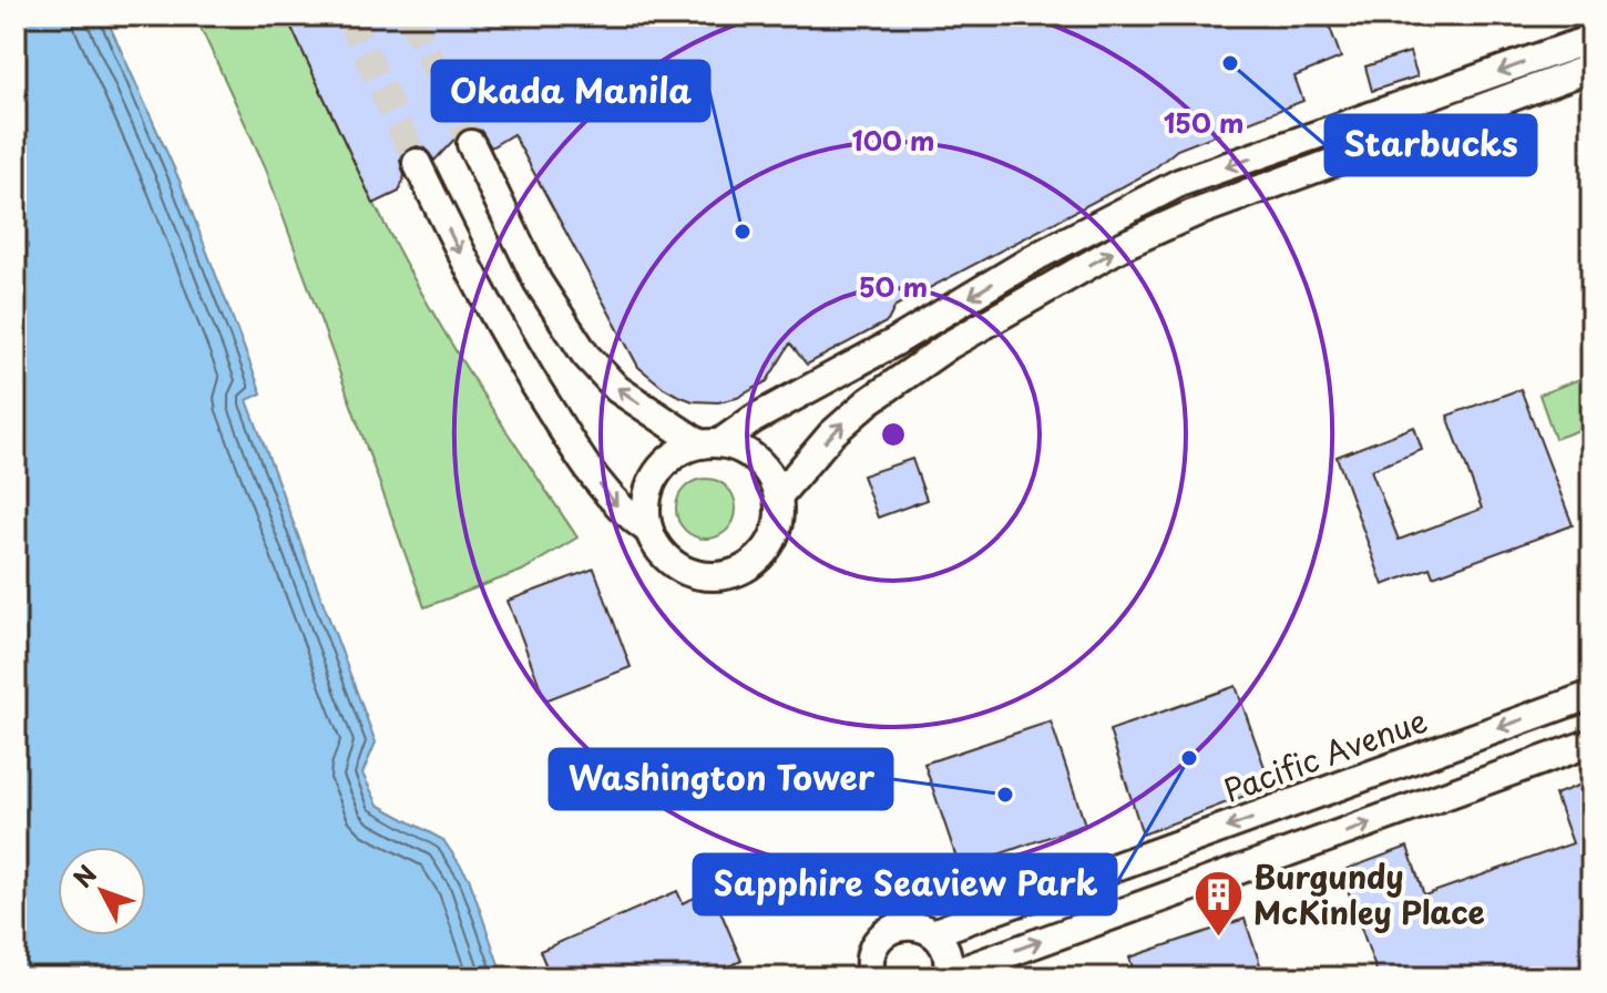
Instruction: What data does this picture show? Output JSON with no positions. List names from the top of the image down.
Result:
{
  "streets": {
    "street": ["Pacific Avenue"]
  },
  "places": {
    "other": [
      "Starbucks",
      "Okada Manila",
      "Sapphire Seaview Park",
      "Washington Tower"
    ],
    "building": ["Burgundy McKinley Place"]
  },
  "north": "top left",
  "rings": ["150 m", "100 m", "50 m"]
}
